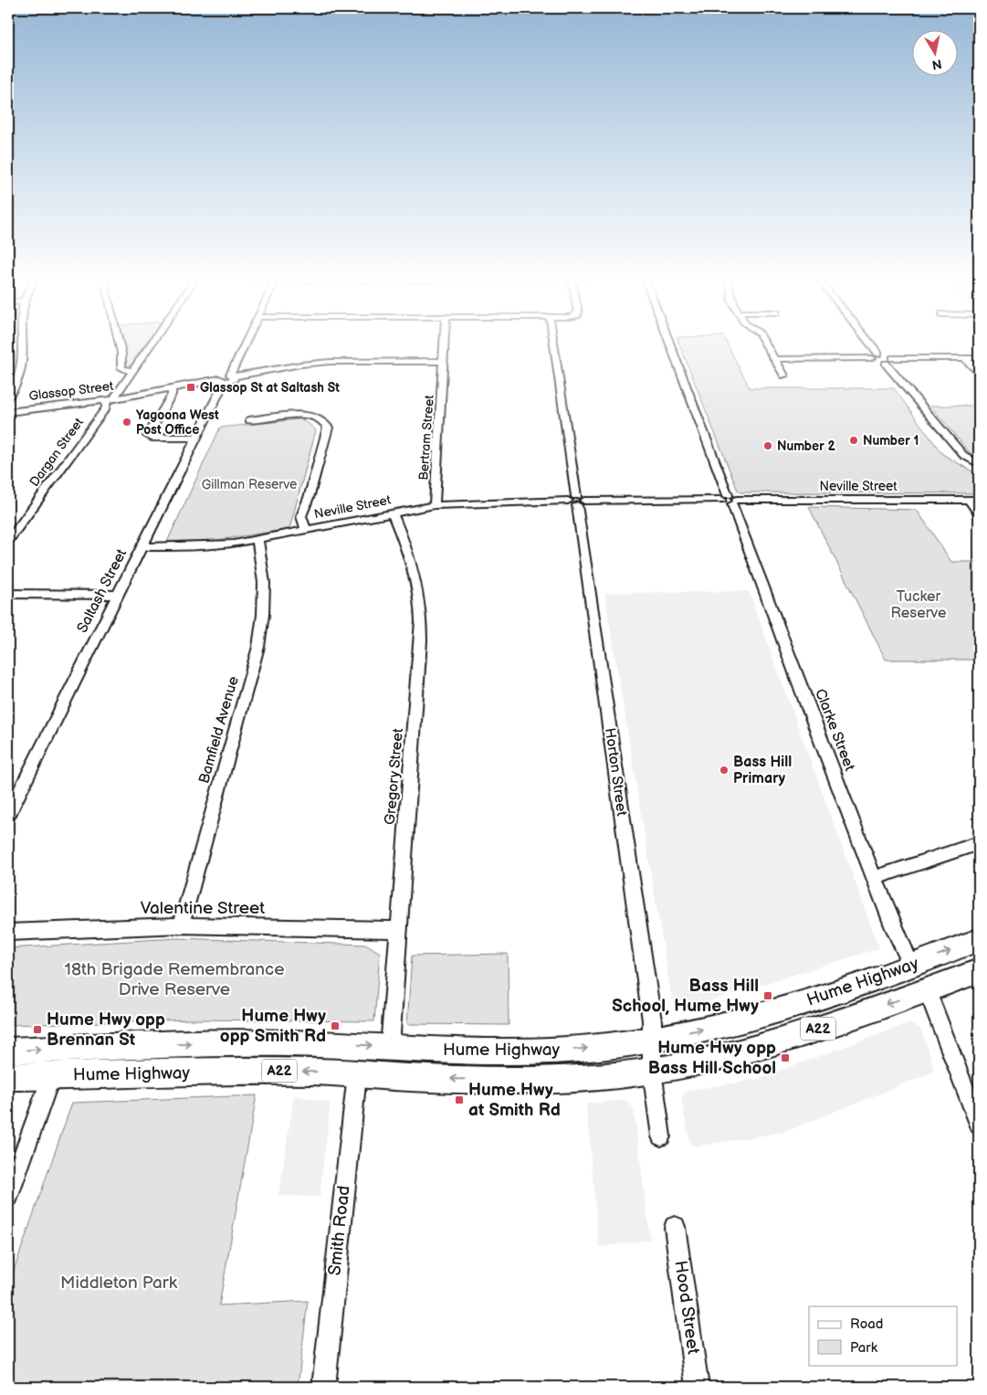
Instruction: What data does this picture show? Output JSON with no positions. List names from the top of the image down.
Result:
{
  "streets": {
    "highway": ["Hume Highway", "A22"],
    "street": [
      "Glassop Street",
      "Bertram Street",
      "Dargan Street",
      "Neville Street",
      "Saltash Street",
      "Bamfield Avenue",
      "Clarke Street",
      "Horton Street",
      "Gregory Street",
      "Valentine Street",
      "Smith Road",
      "Hood Street"
    ]
  },
  "crossings": [
    ["Glassop Street", "Bertram Street"],
    ["Glassop Street", "Dargan Street"],
    ["Glassop Street", "Saltash Street"],
    ["Bertram Street", "Neville Street"],
    ["Neville Street", "Saltash Street"],
    ["Neville Street", "Bamfield Avenue"],
    ["Neville Street", "Clarke Street"],
    ["Neville Street", "Horton Street"],
    ["Neville Street", "Gregory Street"],
    ["Bamfield Avenue", "Valentine Street"],
    ["Clarke Street", "Hume Highway"],
    ["Horton Street", "Hume Highway"],
    ["Gregory Street", "Valentine Street"],
    ["Gregory Street", "Hume Highway"],
    ["Hume Highway", "Smith Road"]
  ],
  "parks": [
    "Gillman Reserve",
    "Tucker Reserve",
    "18th Brigade Remembrance Drive Reserve",
    "Middleton Park"
  ],
  "places": {
    "transit": [
      "Glassop St at Saltash St",
      "Bass Hill School, Hume Hwy",
      "Hume Hwy opp Smith Rd",
      "Hume Hwy opp Brennan St",
      "Hume Hwy opp Bass Hill School",
      "Hume Hwy at Smith Rd"
    ],
    "other": [
      "Yagoona West Post Office",
      "Number 1",
      "Number 2",
      "Bass Hill Primary"
    ]
  },
  "legend": ["Road", "Park"],
  "north": "bottom"
}
